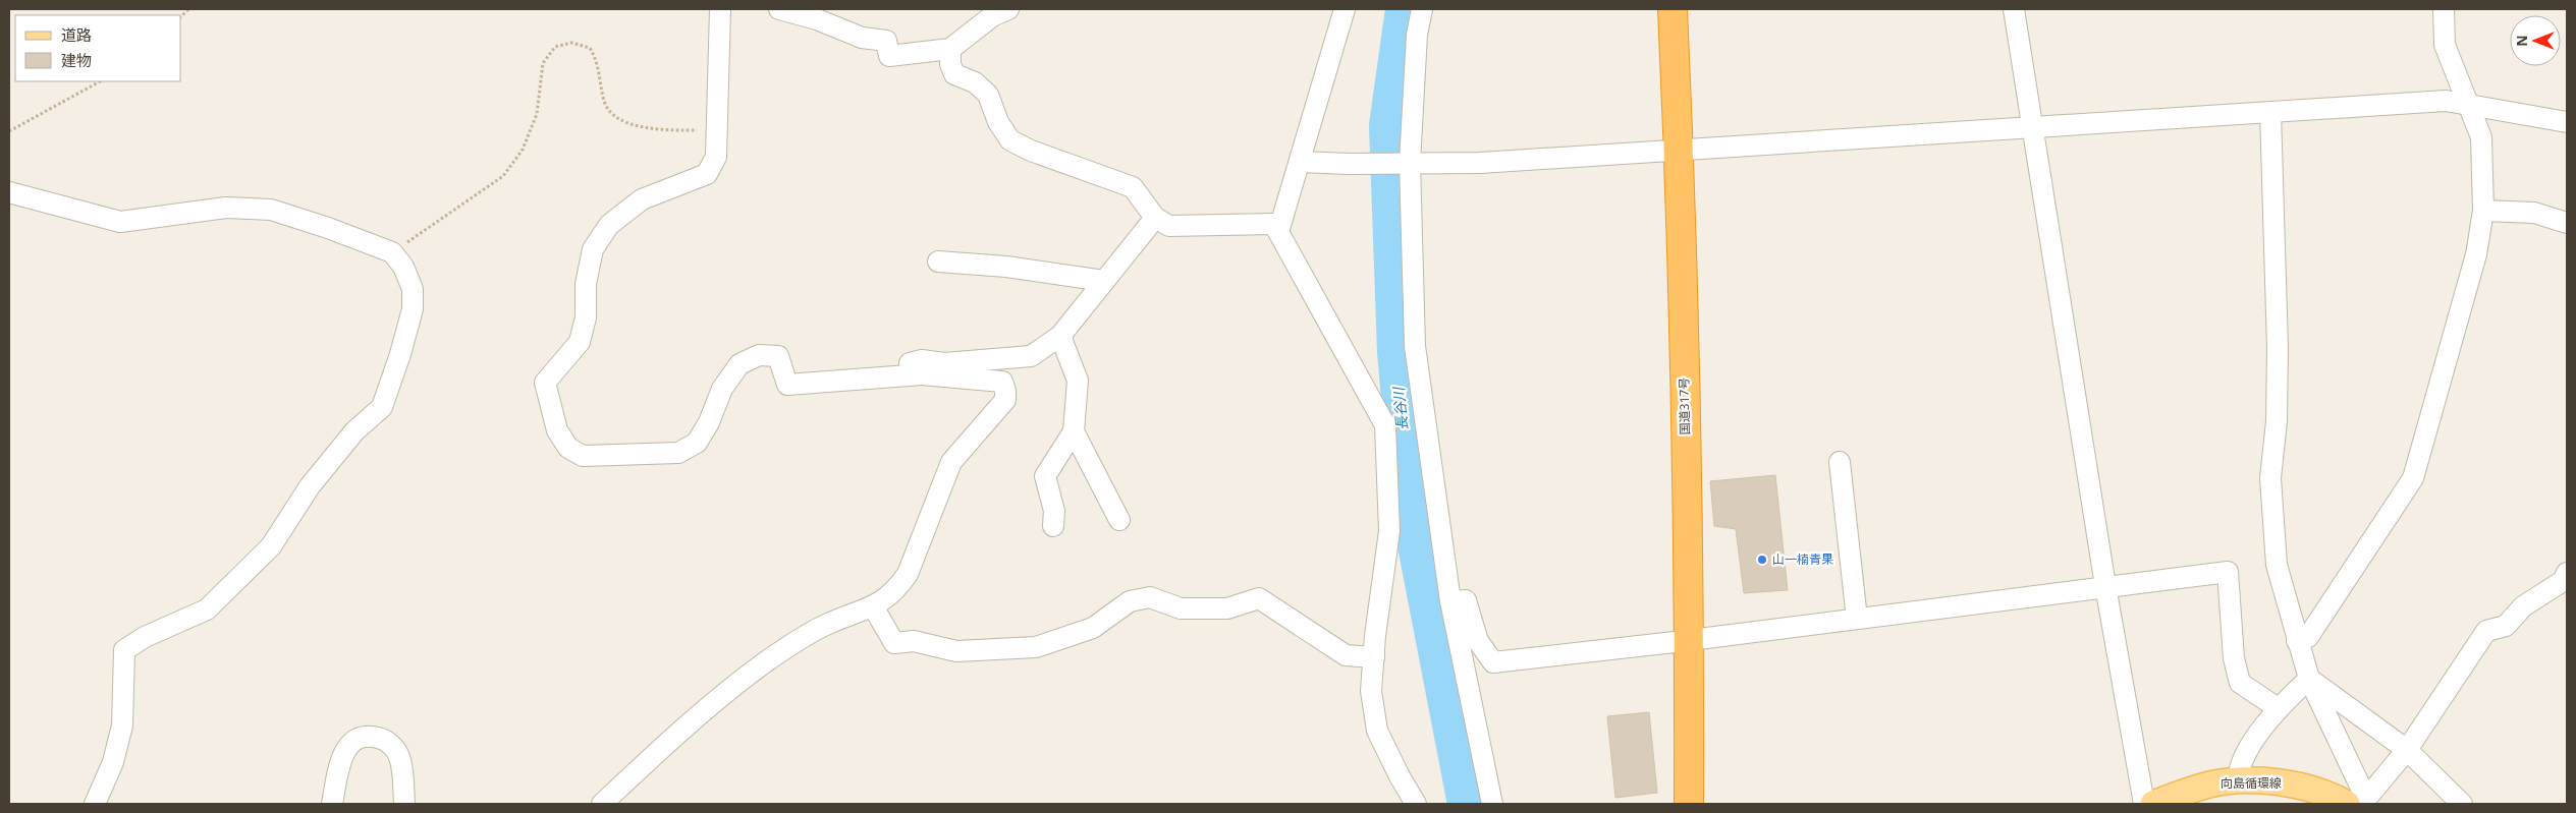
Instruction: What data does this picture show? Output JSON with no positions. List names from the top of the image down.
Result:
{
  "streets": {
    "highway": ["国道317号"],
    "main road": ["向島循環線"]
  },
  "water": ["長谷川"],
  "places": ["山一楠青果"],
  "legend": ["道路", "建物"],
  "north": "left"
}
